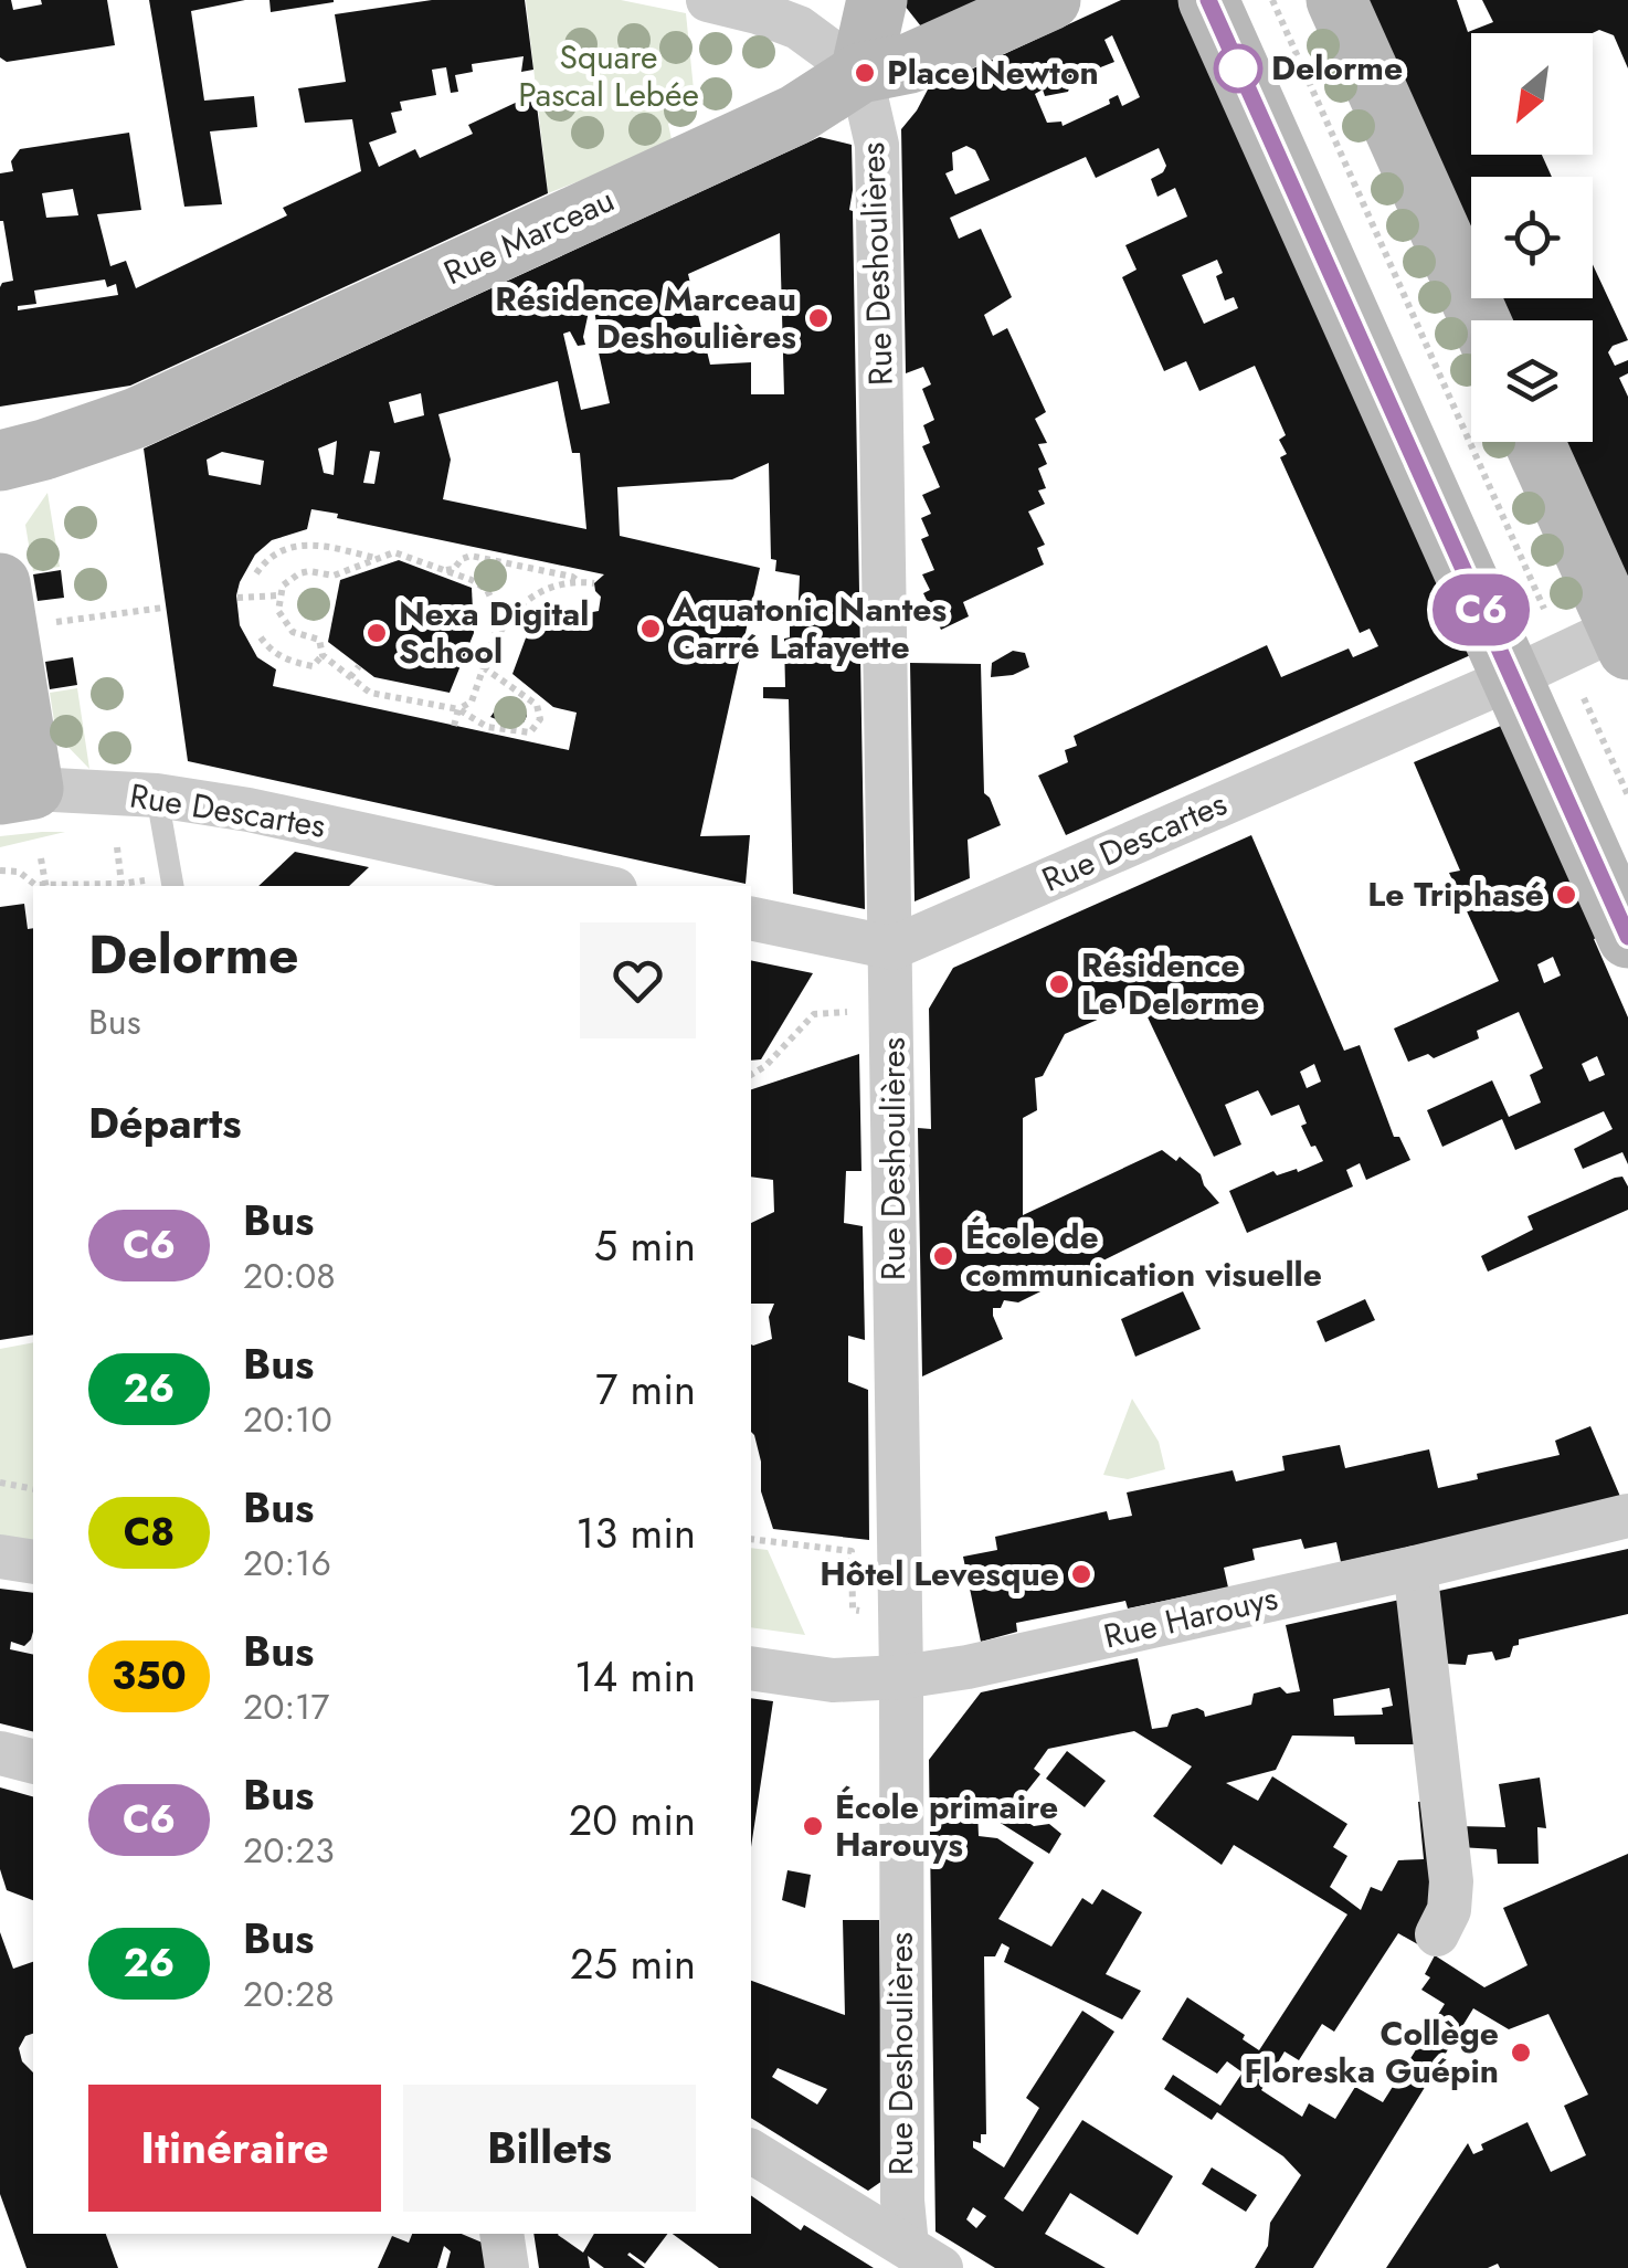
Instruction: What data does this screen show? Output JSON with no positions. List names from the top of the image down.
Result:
{
  "streets": {
    "main road": ["Rue Marceau"],
    "street": ["Rue Deshoulières", "Rue Descartes", "Rue Harouys"]
  },
  "crossings": [
    ["Rue Marceau", "Rue Deshoulières"],
    ["Rue Deshoulières", "Rue Descartes"],
    ["Rue Deshoulières", "Rue Harouys"]
  ],
  "parks": ["Square Pascal Lebée"],
  "places": [
    "Delorme",
    "Place Newton",
    "Résidence Marceau Deshoulières",
    "Aquatonic Nantes Carré Lafayette",
    "Nexa Digital School",
    "Le Triphasé",
    "Résidence Le Delorme",
    "École de communication visuelle",
    "Hôtel Levesque",
    "École primaire Harouys",
    "Collège Floreska Guépin"
  ],
  "lines": ["bus line C6"],
  "north": "bottom left",
  "page": {
    "on_map": "C6",
    "heading": [
      ["Delorme", "Bus"],
      "Départs"
    ],
    "list": [
      {
        "mark": "C6",
        "name": "Bus",
        "note": "20:08",
        "value": "5 min"
      },
      {
        "mark": "26",
        "name": "Bus",
        "note": "20:10",
        "value": "7 min"
      },
      {
        "mark": "C8",
        "name": "Bus",
        "note": "20:16",
        "value": "13 min"
      },
      {
        "mark": "350",
        "name": "Bus",
        "note": "20:17",
        "value": "14 min"
      },
      {
        "mark": "C6",
        "name": "Bus",
        "note": "20:23",
        "value": "20 min"
      },
      {
        "mark": "26",
        "name": "Bus",
        "note": "20:28",
        "value": "25 min"
      }
    ],
    "buttons": ["Itinéraire", "Billets"]
  }
}
